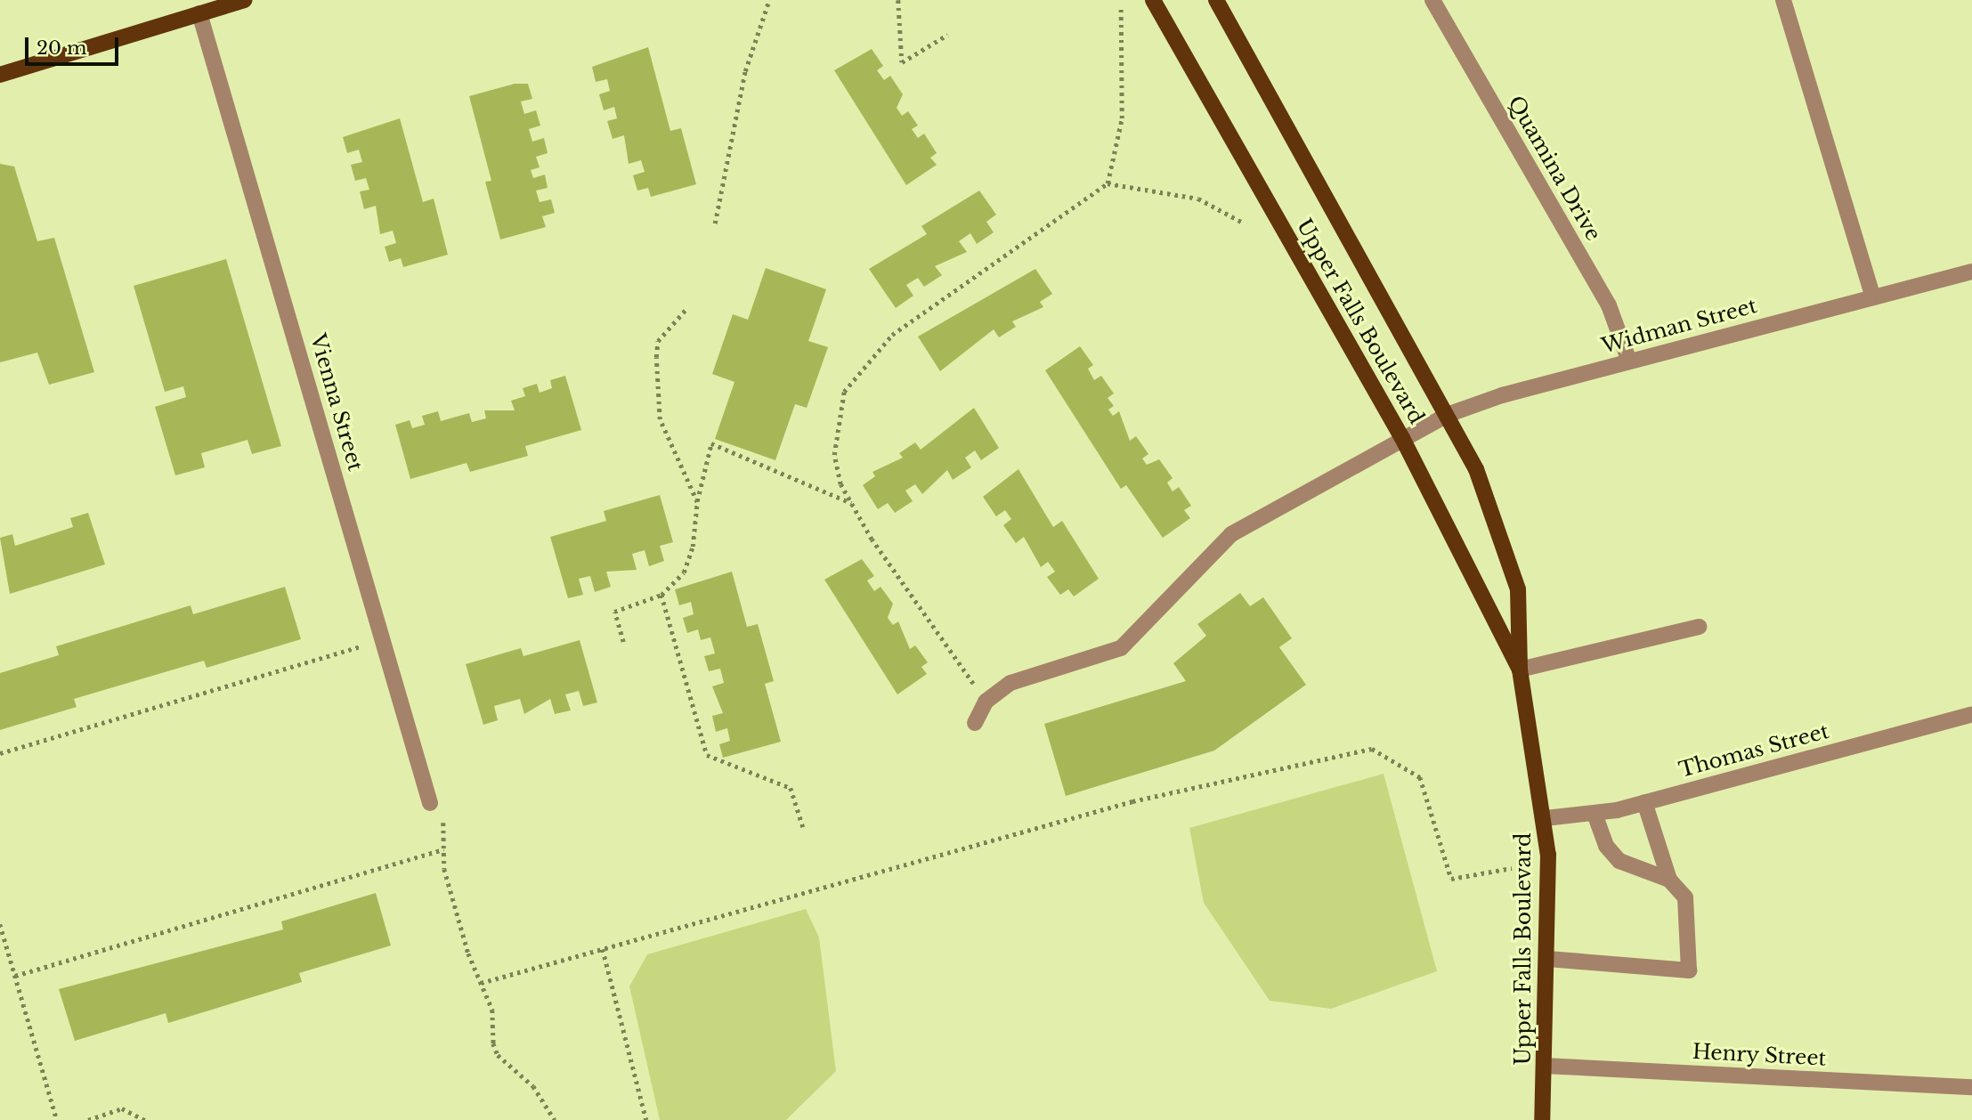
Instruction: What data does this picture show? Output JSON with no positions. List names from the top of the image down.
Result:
{
  "streets": {
    "main road": ["Upper Falls Boulevard"],
    "street": [
      "Quamina Drive",
      "Widman Street",
      "Vienna Street",
      "Thomas Street",
      "Henry Street"
    ]
  },
  "crossings": [
    ["Quamina Drive", "Widman Street"],
    ["Upper Falls Boulevard", "Widman Street"],
    ["Upper Falls Boulevard", "Thomas Street"],
    ["Upper Falls Boulevard", "Henry Street"]
  ],
  "scale_bar": "20 m"
}
